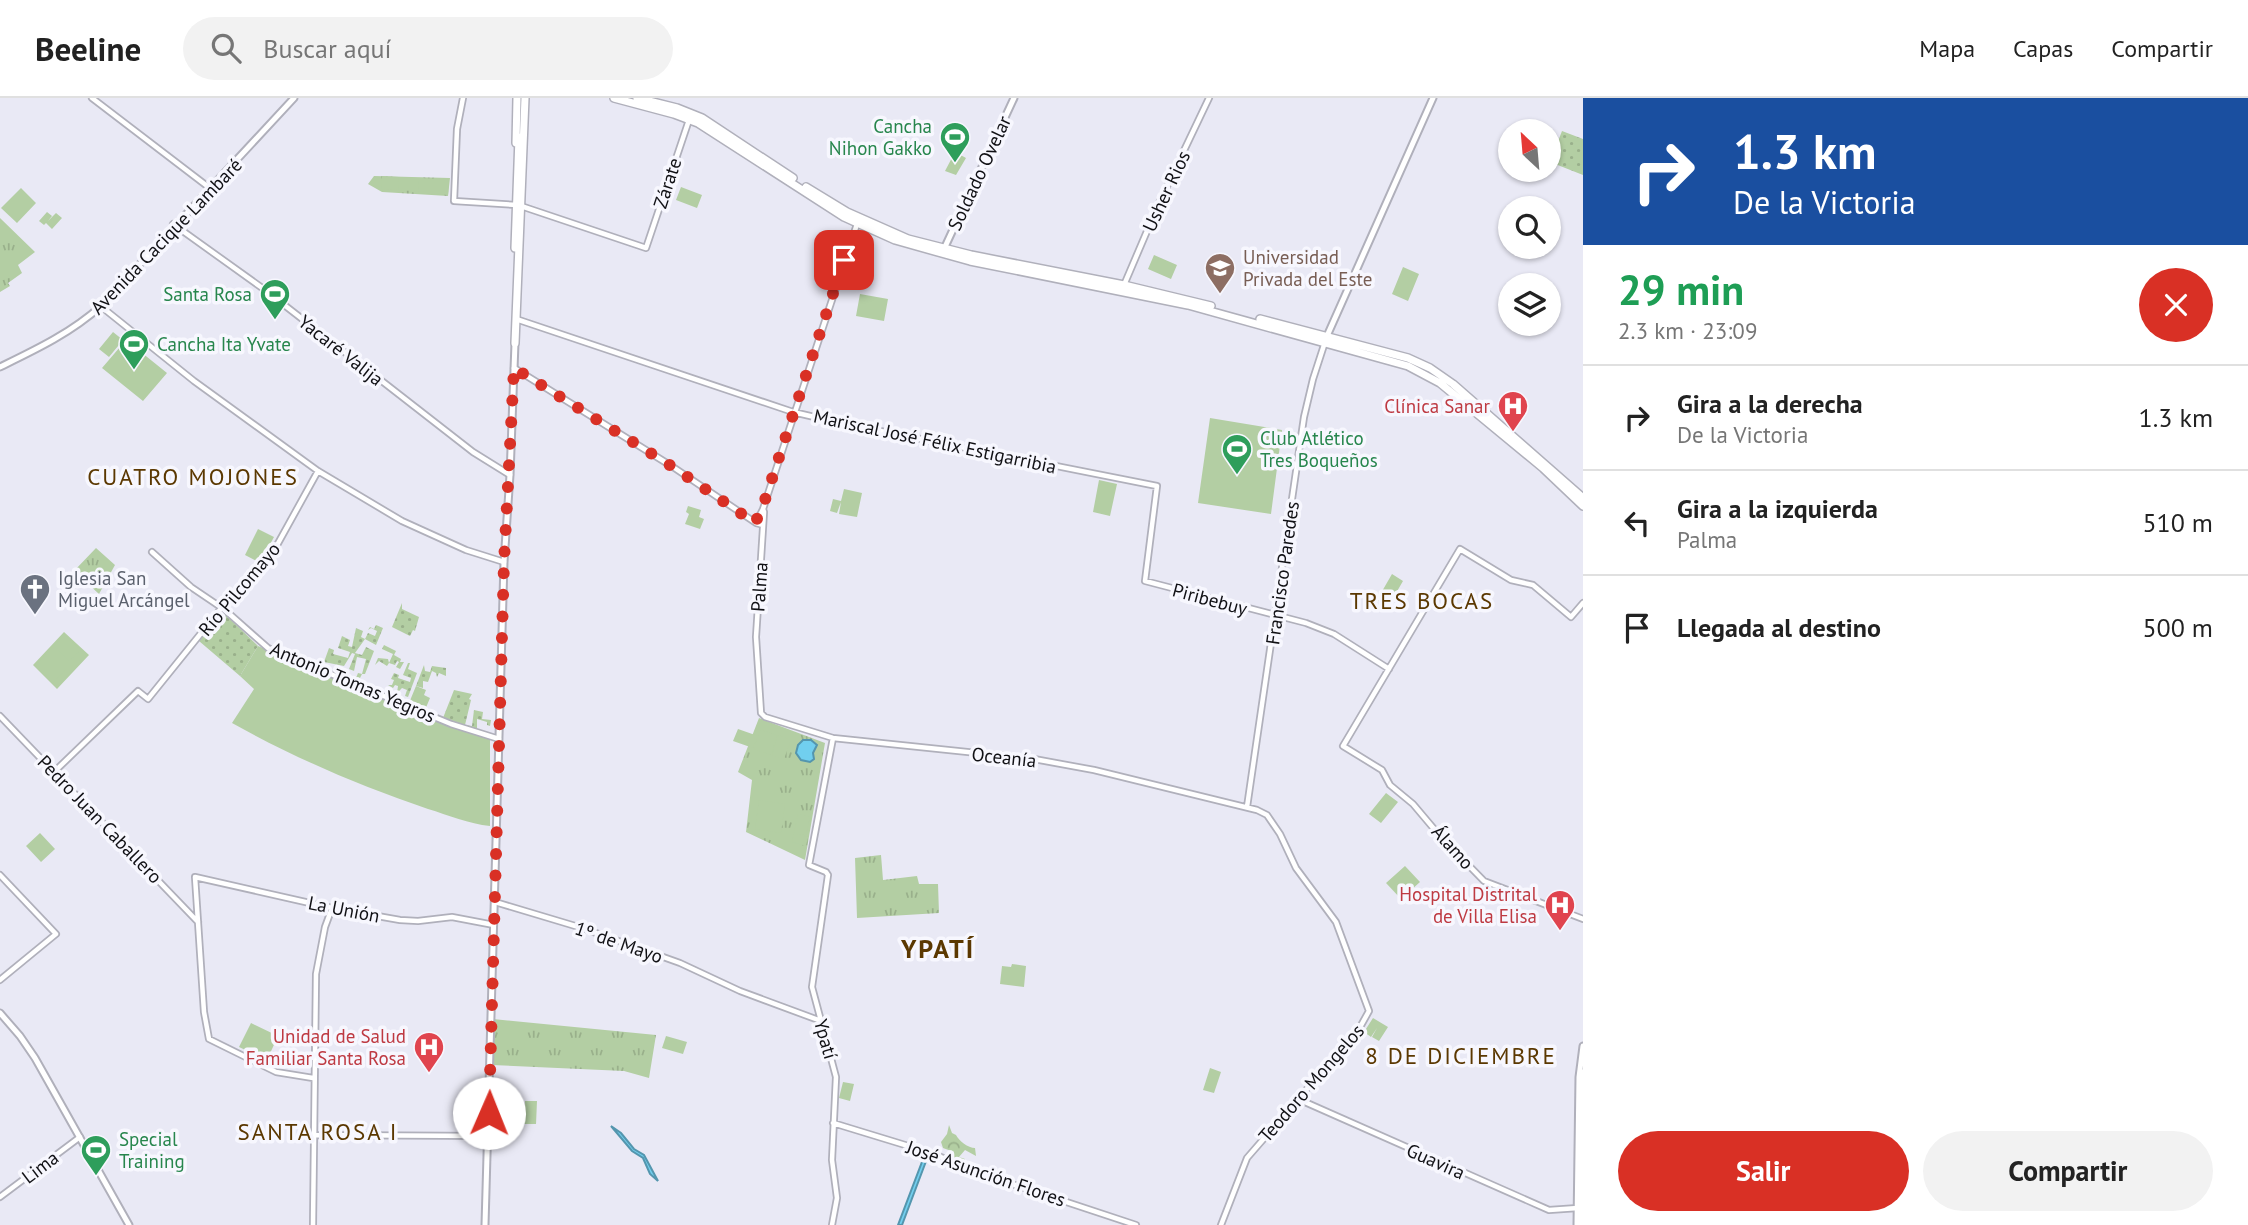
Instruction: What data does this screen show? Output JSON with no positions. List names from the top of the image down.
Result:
{
  "streets": {
    "main road": ["Soldado Ovelar", "Avenida Cacique Lambaré"],
    "street": [
      "Zárate",
      "Usher Rios",
      "Yacaré Valija",
      "Mariscal José Félix Estigarribia",
      "Francisco Paredes",
      "Palma",
      "Río Pilcomayo",
      "Piribebuy",
      "Antonio Tomas Yegros",
      "Oceanía",
      "Pedro Juan Caballero",
      "Álamo",
      "La Unión",
      "1º de Mayo",
      "Ypatí",
      "Teodoro Mongelos",
      "Guavira",
      "Lima",
      "José Asunción Flores"
    ]
  },
  "crossings": [
    ["Avenida Cacique Lambaré", "Yacaré Valija"],
    ["Mariscal José Félix Estigarribia", "Palma"],
    ["Mariscal José Félix Estigarribia", "Piribebuy"],
    ["Francisco Paredes", "Piribebuy"],
    ["Francisco Paredes", "Oceanía"],
    ["Francisco Paredes", "Teodoro Mongelos"],
    ["Palma", "Oceanía"],
    ["Río Pilcomayo", "Antonio Tomas Yegros"],
    ["Río Pilcomayo", "Pedro Juan Caballero"],
    ["Piribebuy", "Álamo"],
    ["Oceanía", "Ypatí"],
    ["Oceanía", "Teodoro Mongelos"],
    ["Pedro Juan Caballero", "La Unión"],
    ["1º de Mayo", "Ypatí"],
    ["Ypatí", "José Asunción Flores"],
    ["Teodoro Mongelos", "Guavira"]
  ],
  "districts": [
    "CUATRO MOJONES",
    "TRES BOCAS",
    "YPATÍ",
    "8 DE DICIEMBRE",
    "SANTA ROSA I"
  ],
  "places": {
    "sports": [
      "Cancha Nihon Gakko",
      "Santa Rosa",
      "Cancha Ita Yvate",
      "Club Atlético Tres Boqueños",
      "Special Training"
    ],
    "school or university": ["Universidad Privada del Este"],
    "hospital": ["Clínica Sanar", "Hospital Distrital de Villa Elisa", "Unidad de Salud Familiar Santa Rosa"],
    "church": ["Iglesia San Miguel Arcángel"]
  },
  "north": "top left",
  "page": {
    "header": "Beeline",
    "search": "Buscar aquí",
    "nav": ["Mapa", "Capas", "Compartir"],
    "turn": ["1.3 km", "De la Victoria"],
    "heading": ["29 min", "2.3 km · 23:09"],
    "list": [
      {
        "name": "Gira a la derecha",
        "note": "De la Victoria",
        "value": "1.3 km"
      },
      {
        "name": "Gira a la izquierda",
        "note": "Palma",
        "value": "510 m"
      },
      {
        "name": "Llegada al destino",
        "value": "500 m"
      }
    ],
    "buttons": ["Salir", "Compartir"]
  }
}
